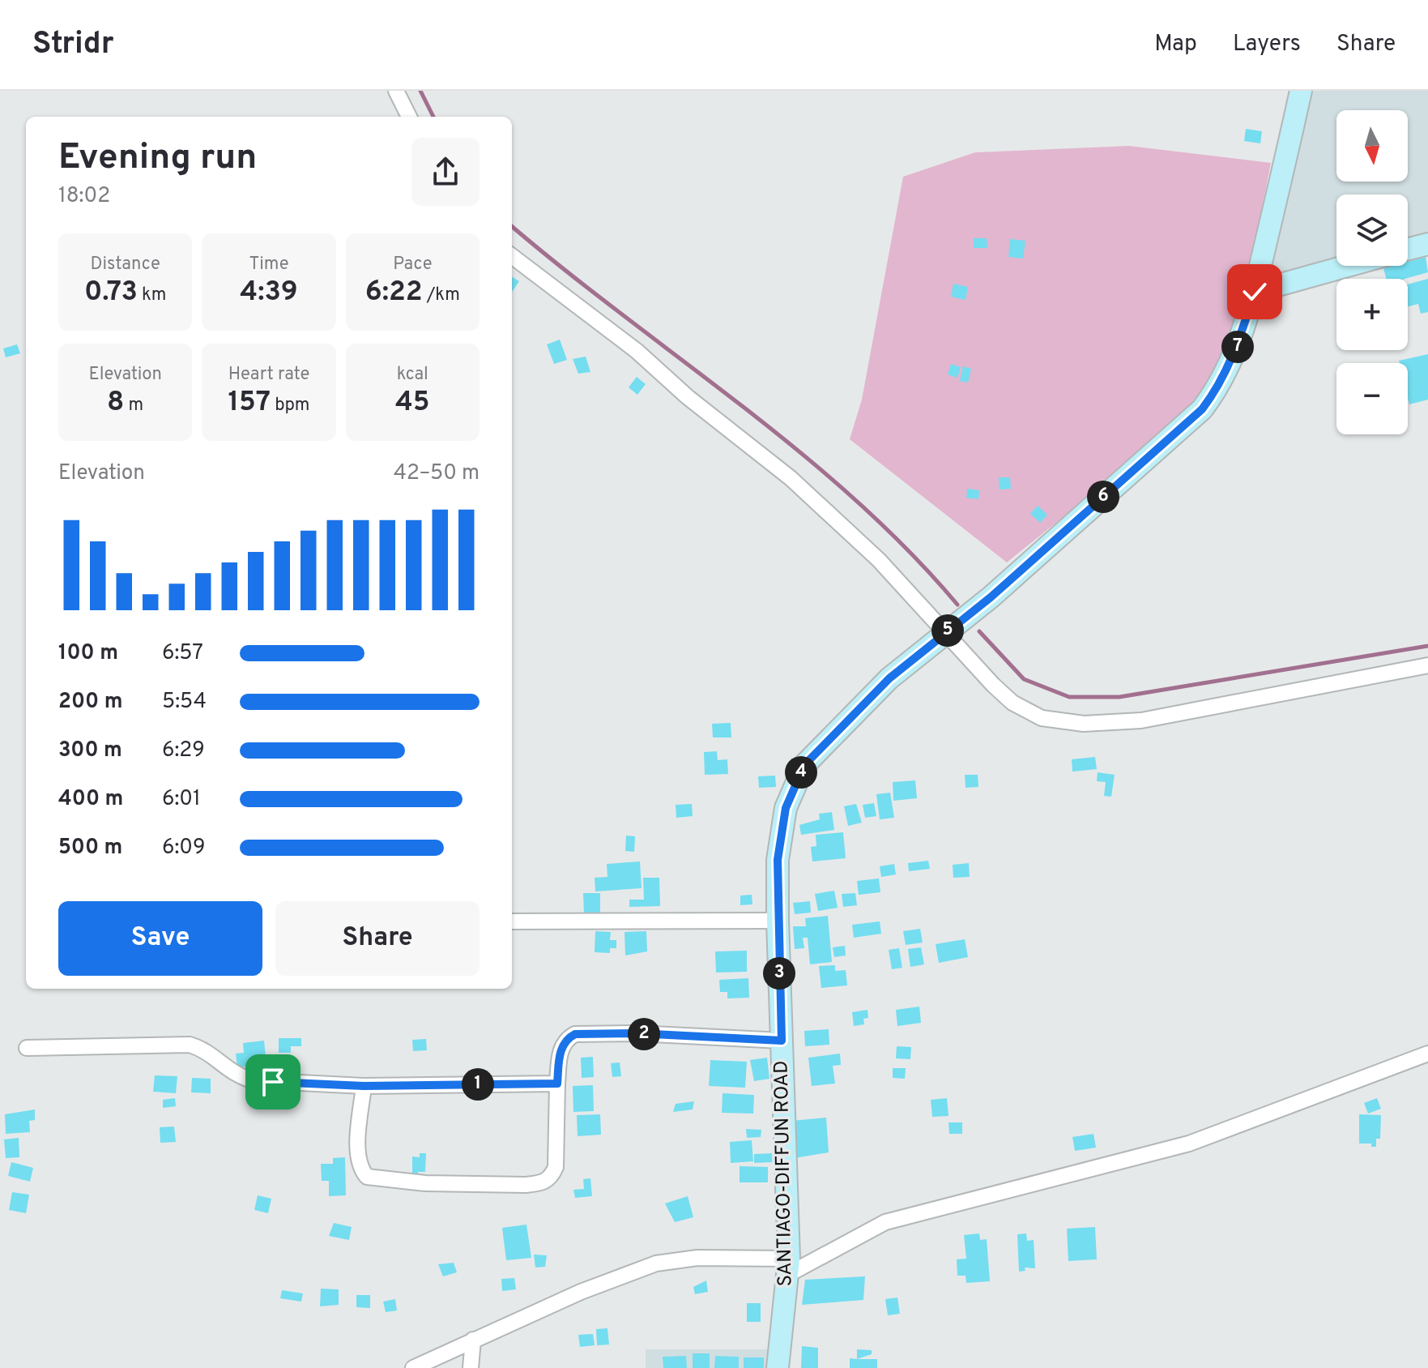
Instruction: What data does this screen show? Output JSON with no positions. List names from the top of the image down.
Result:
{
  "streets": {
    "main road": ["SANTIAGO-DIFFUN ROAD"]
  },
  "north": "bottom",
  "page": {
    "header": "Stridr",
    "nav": ["Map", "Layers", "Share"],
    "map_buttons": ["+", "−"],
    "heading": ["Evening run", "18:02"],
    "stats": [
      ["Distance", "0.73 km"],
      ["Time", "4:39"],
      ["Pace", "6:22 /km"],
      ["Elevation", "8 m"],
      ["Heart rate", "157 bpm"],
      ["kcal", "45"]
    ],
    "pins": [
      "7",
      "6",
      "5",
      "4",
      "3",
      "2",
      "1"
    ],
    "chart": ["Elevation", "42–50 m"],
    "list": [
      {
        "name": "100 m",
        "note": "6:57"
      },
      {
        "name": "200 m",
        "note": "5:54"
      },
      {
        "name": "300 m",
        "note": "6:29"
      },
      {
        "name": "400 m",
        "note": "6:01"
      },
      {
        "name": "500 m",
        "note": "6:09"
      }
    ],
    "buttons": ["Save", "Share"]
  }
}
